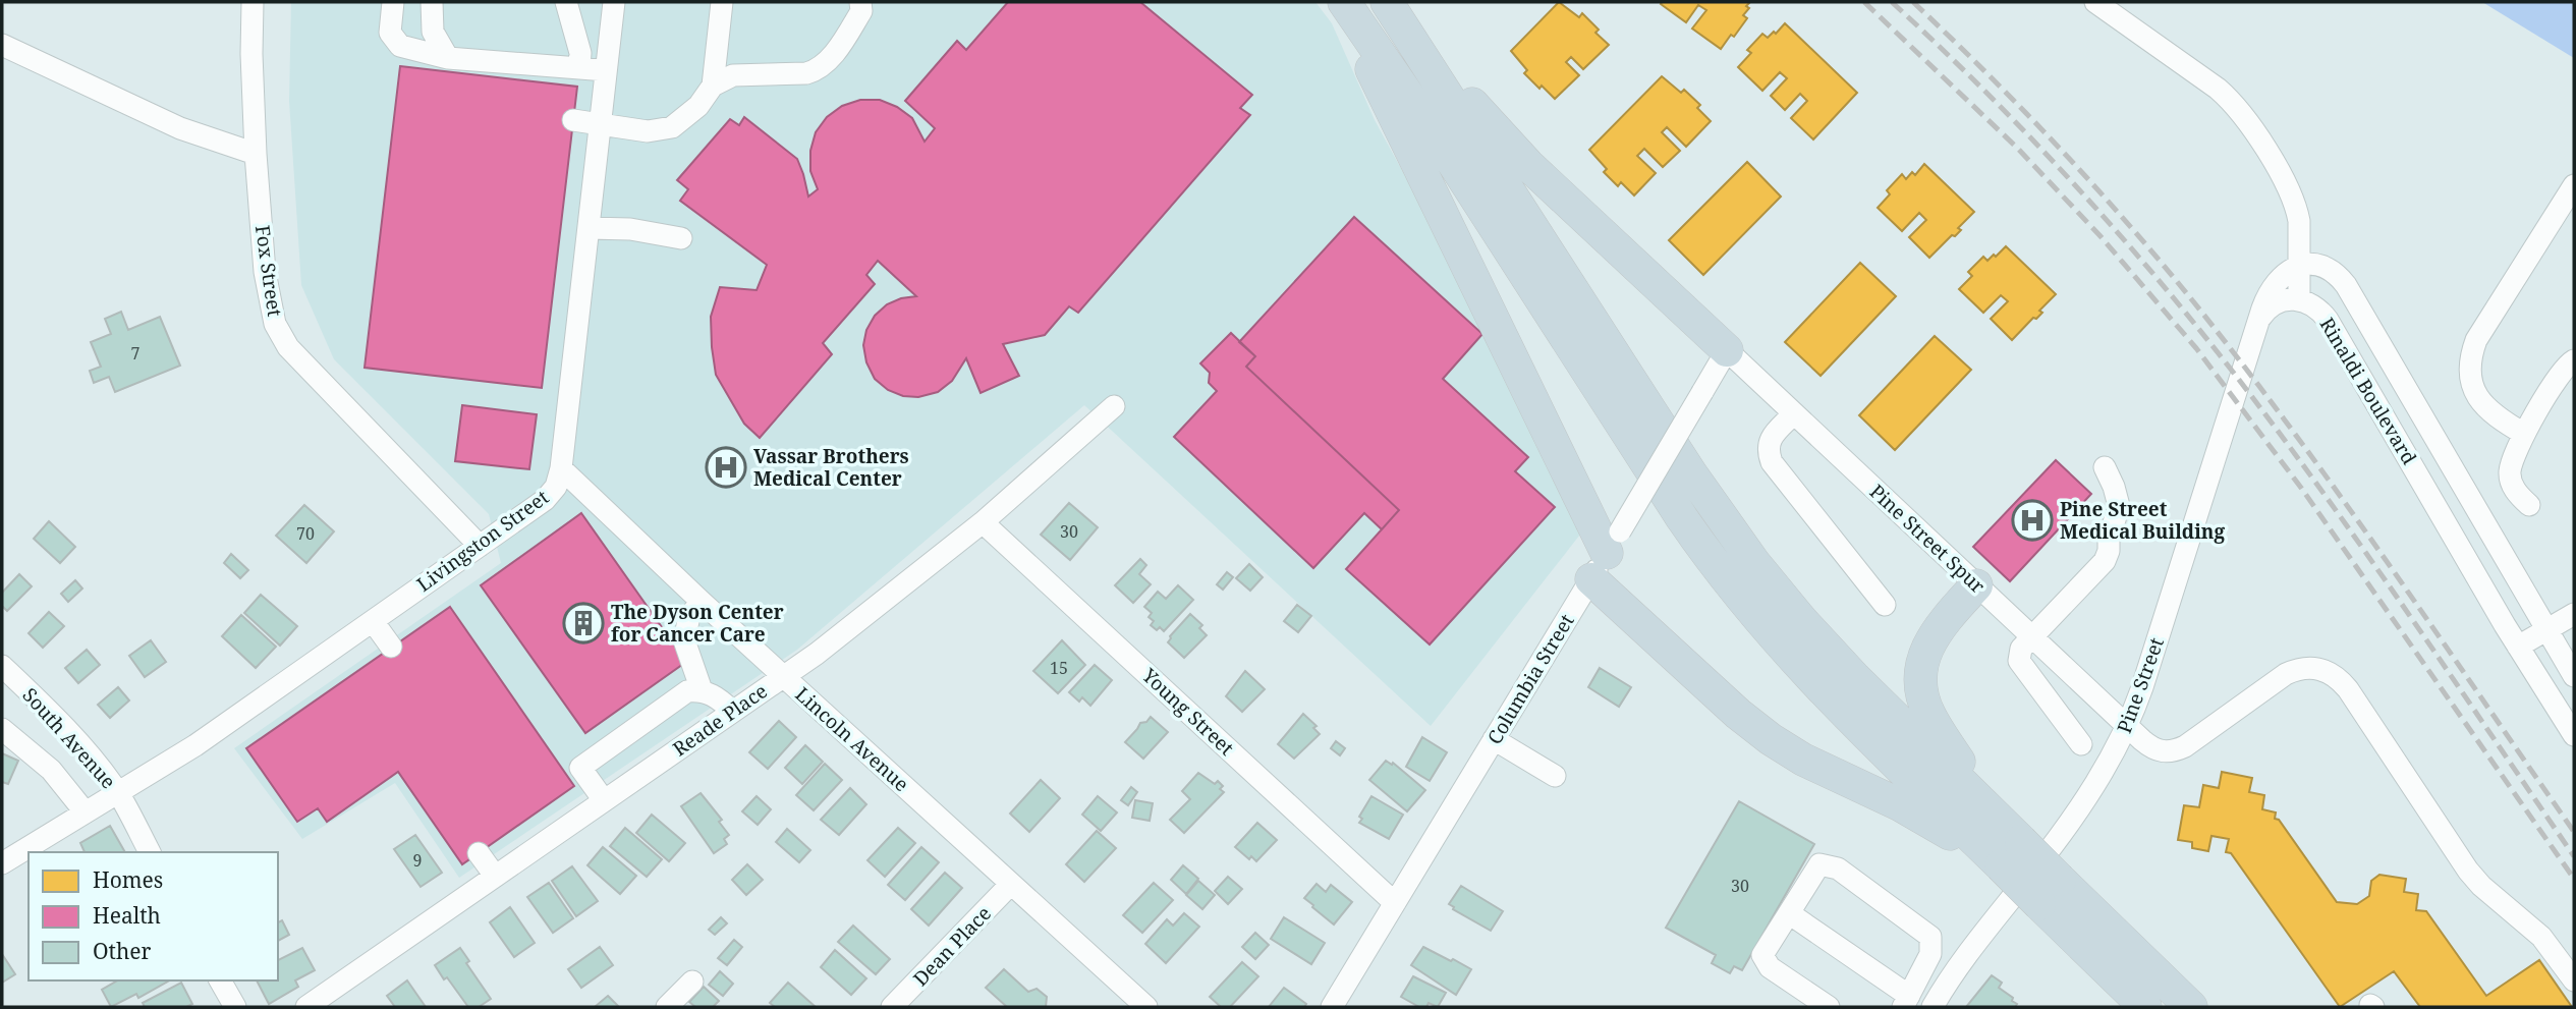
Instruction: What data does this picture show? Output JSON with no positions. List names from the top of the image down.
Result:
{
  "streets": {
    "street": [
      "Fox Street",
      "Rinaldi Boulevard",
      "Pine Street Spur",
      "Livingston Street",
      "Columbia Street",
      "Pine Street",
      "Young Street",
      "Reade Place",
      "South Avenue",
      "Lincoln Avenue",
      "Dean Place"
    ]
  },
  "crossings": [
    ["Fox Street", "Livingston Street"],
    ["Pine Street Spur", "Columbia Street"],
    ["Pine Street Spur", "Pine Street"],
    ["Livingston Street", "South Avenue"],
    ["Livingston Street", "Lincoln Avenue"],
    ["Columbia Street", "Young Street"],
    ["Young Street", "Reade Place"],
    ["Reade Place", "Lincoln Avenue"],
    ["Lincoln Avenue", "Dean Place"]
  ],
  "places": {
    "hospital": ["Vassar Brothers Medical Center", "Pine Street Medical Building"],
    "building": ["The Dyson Center for Cancer Care"]
  },
  "house_numbers": [
    "7",
    "30",
    "70",
    "15",
    "9",
    "30"
  ],
  "legend": ["Homes", "Health", "Other"]
}
